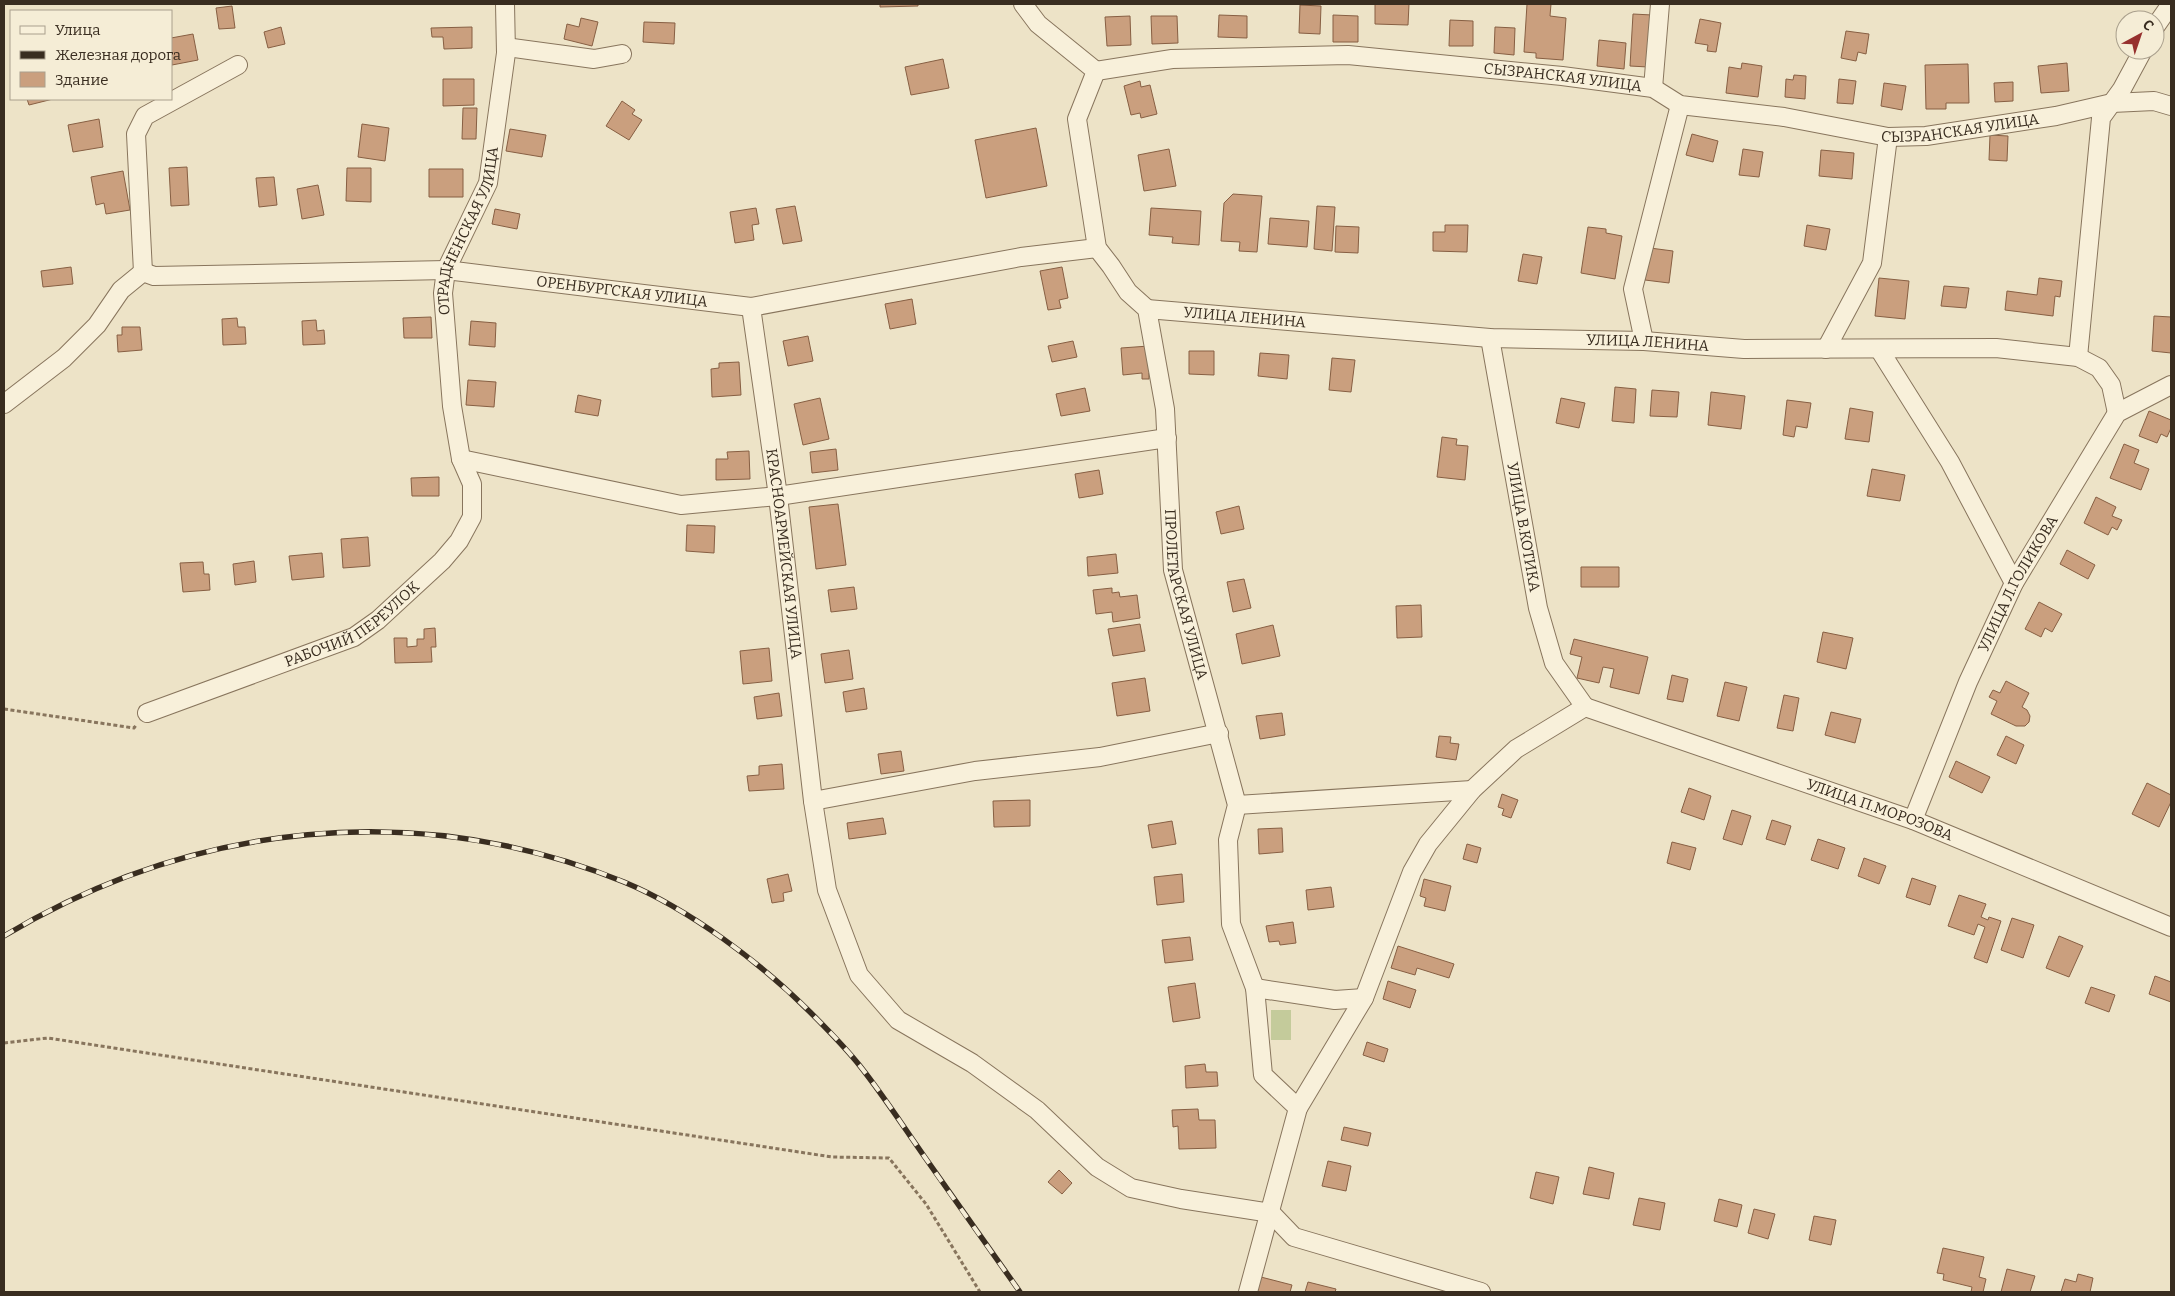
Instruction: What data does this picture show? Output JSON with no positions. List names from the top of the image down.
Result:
{
  "streets": {
    "street": [
      "СЫЗРАНСКАЯ УЛИЦА",
      "ОТРАДНЕНСКАЯ УЛИЦА",
      "ОРЕНБУРГСКАЯ УЛИЦА",
      "УЛИЦА ЛЕНИНА",
      "УЛИЦА В.КОТИКА",
      "КРАСНОАРМЕЙСКАЯ УЛИЦА",
      "УЛИЦА Л.ГОЛИКОВА",
      "ПРОЛЕТАРСКАЯ УЛИЦА",
      "РАБОЧИЙ ПЕРЕУЛОК",
      "УЛИЦА П.МОРОЗОВА"
    ]
  },
  "crossings": [
    ["ОТРАДНЕНСКАЯ УЛИЦА", "ОРЕНБУРГСКАЯ УЛИЦА"],
    ["ОТРАДНЕНСКАЯ УЛИЦА", "РАБОЧИЙ ПЕРЕУЛОК"],
    ["ОРЕНБУРГСКАЯ УЛИЦА", "КРАСНОАРМЕЙСКАЯ УЛИЦА"],
    ["УЛИЦА ЛЕНИНА", "УЛИЦА В.КОТИКА"],
    ["УЛИЦА ЛЕНИНА", "УЛИЦА Л.ГОЛИКОВА"],
    ["УЛИЦА ЛЕНИНА", "ПРОЛЕТАРСКАЯ УЛИЦА"],
    ["УЛИЦА В.КОТИКА", "УЛИЦА П.МОРОЗОВА"],
    ["УЛИЦА Л.ГОЛИКОВА", "УЛИЦА П.МОРОЗОВА"]
  ],
  "legend": ["Улица", "Железная дорога", "Здание"],
  "north": "top right"
}
